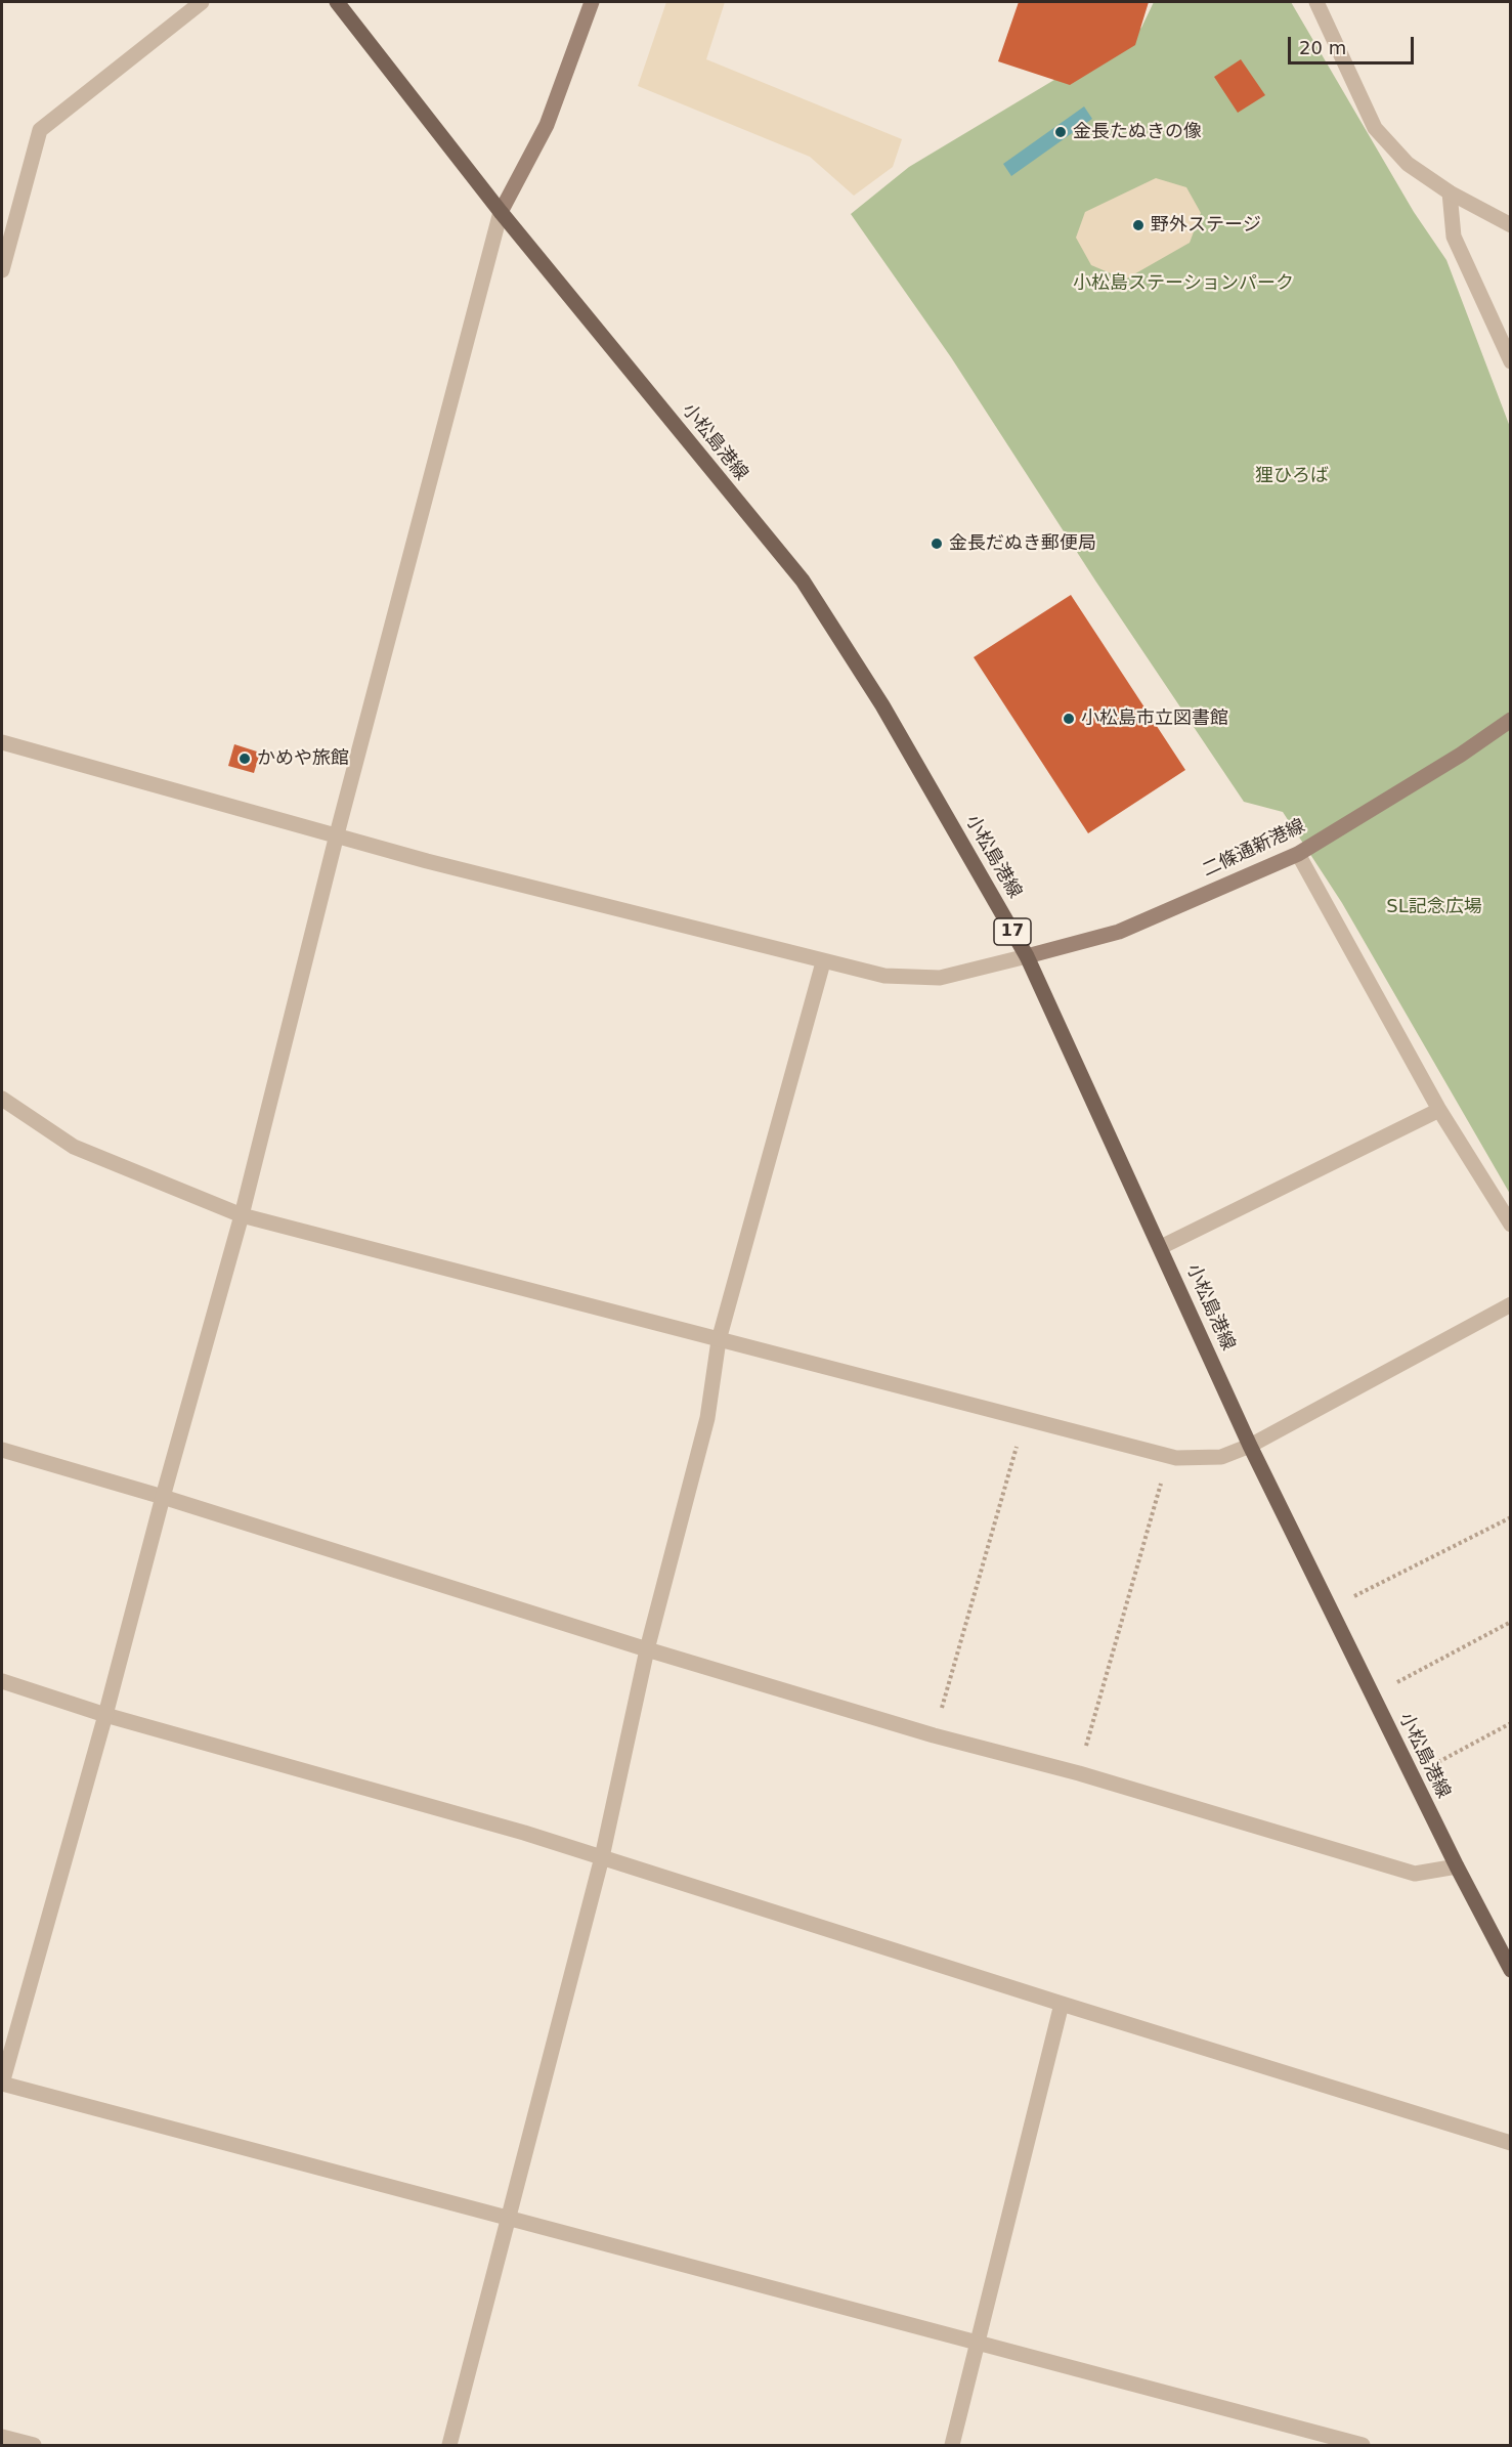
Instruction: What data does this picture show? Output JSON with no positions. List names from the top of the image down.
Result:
{
  "streets": {
    "main road": ["小松島港線", "二條通新港線", "17"]
  },
  "crossings": [
    ["小松島港線", "二條通新港線"]
  ],
  "parks": ["小松島ステーションパーク", "狸ひろば", "SL記念広場"],
  "places": [
    "金長たぬきの像",
    "野外ステージ",
    "金長だぬき郵便局",
    "小松島市立図書館",
    "かめや旅館"
  ],
  "scale_bar": "20 m"
}
